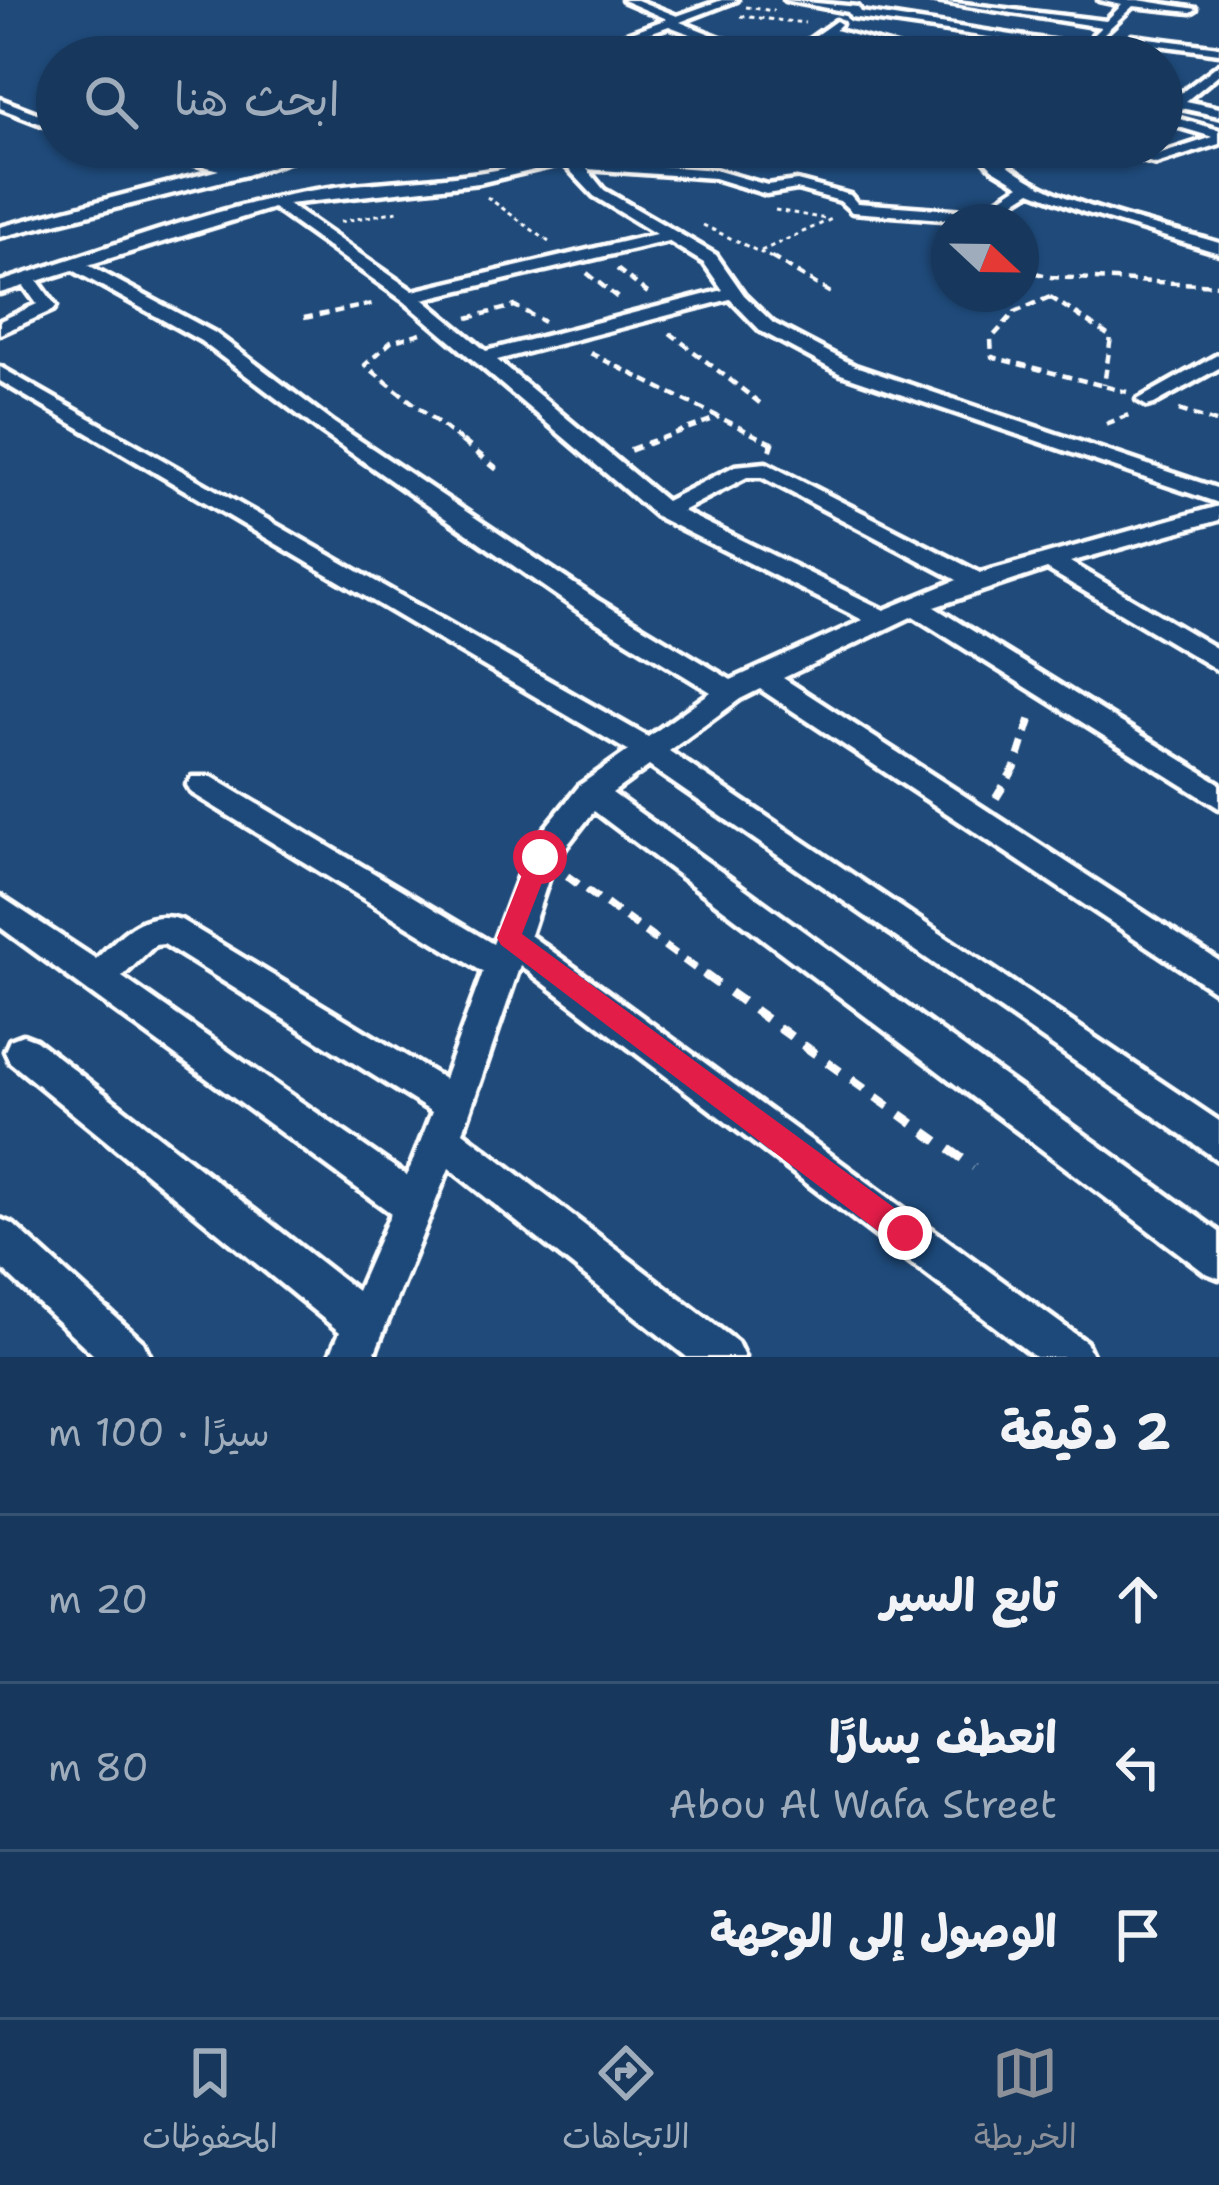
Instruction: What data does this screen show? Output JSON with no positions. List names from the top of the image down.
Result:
{
  "north": "right",
  "page": {
    "search": "ابحث هنا",
    "heading": ["2 دقيقة", "سيرًا · 100 m"],
    "list": [
      ["تابع السير", "20 m"],
      ["انعطف يسارًا", "Abou Al Wafa Street", "80 m"],
      "الوصول إلى الوجهة"
    ],
    "nav": ["الخريطة", "الاتجاهات", "المحفوظات"]
  }
}
